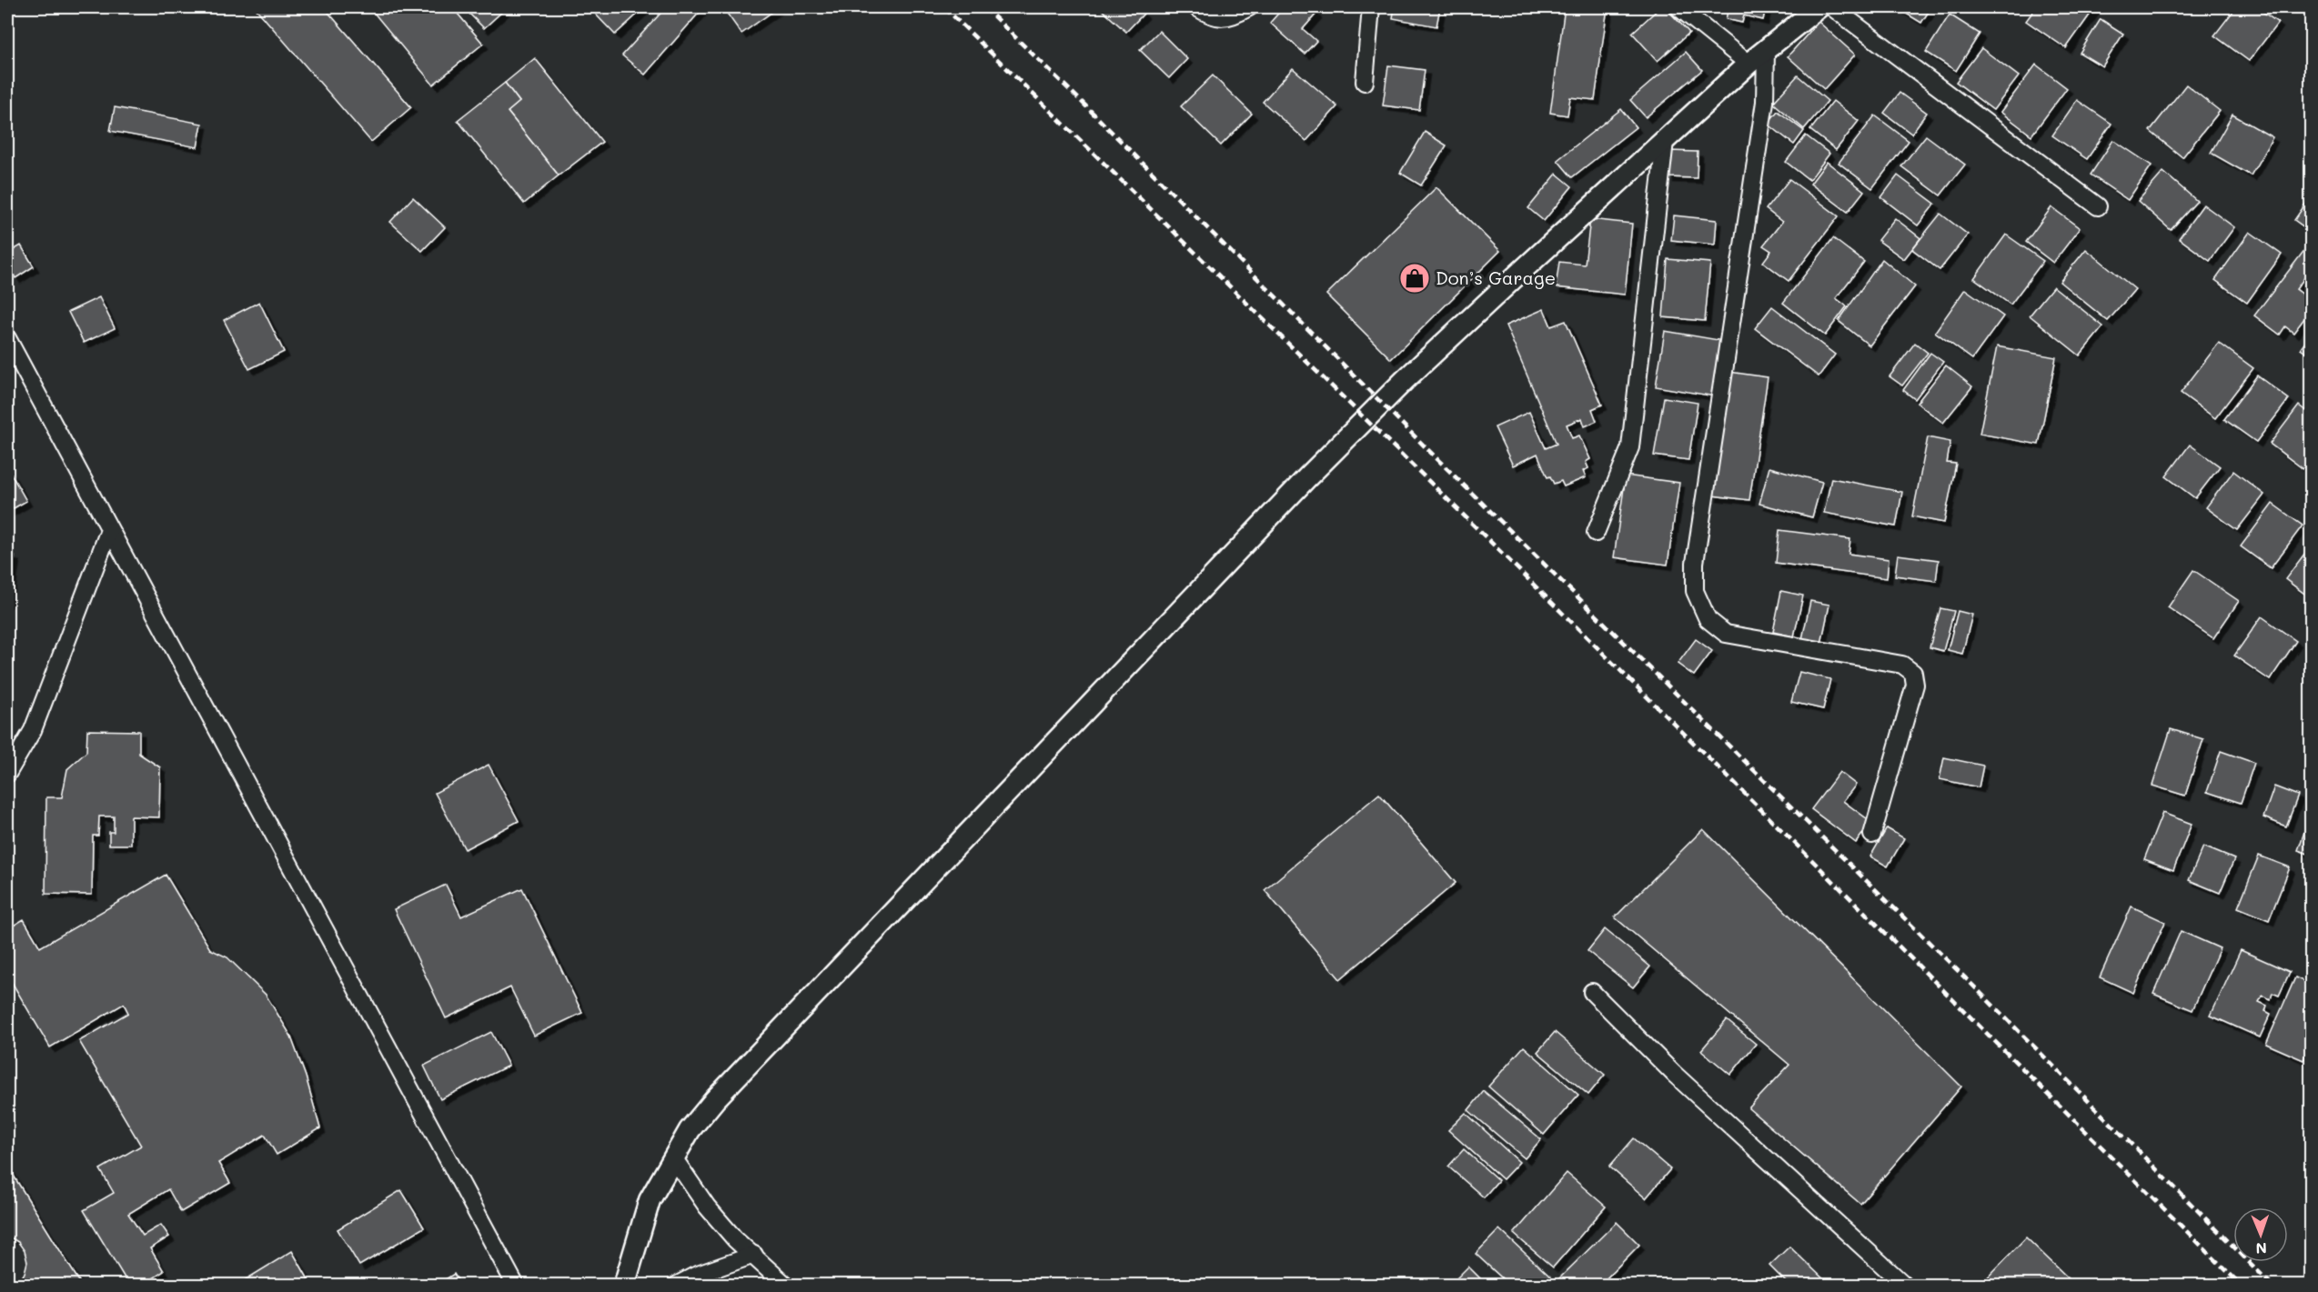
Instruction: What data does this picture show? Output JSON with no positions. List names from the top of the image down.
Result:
{
  "places": {
    "shop": ["Don’s Garage"]
  },
  "north": "bottom"
}
